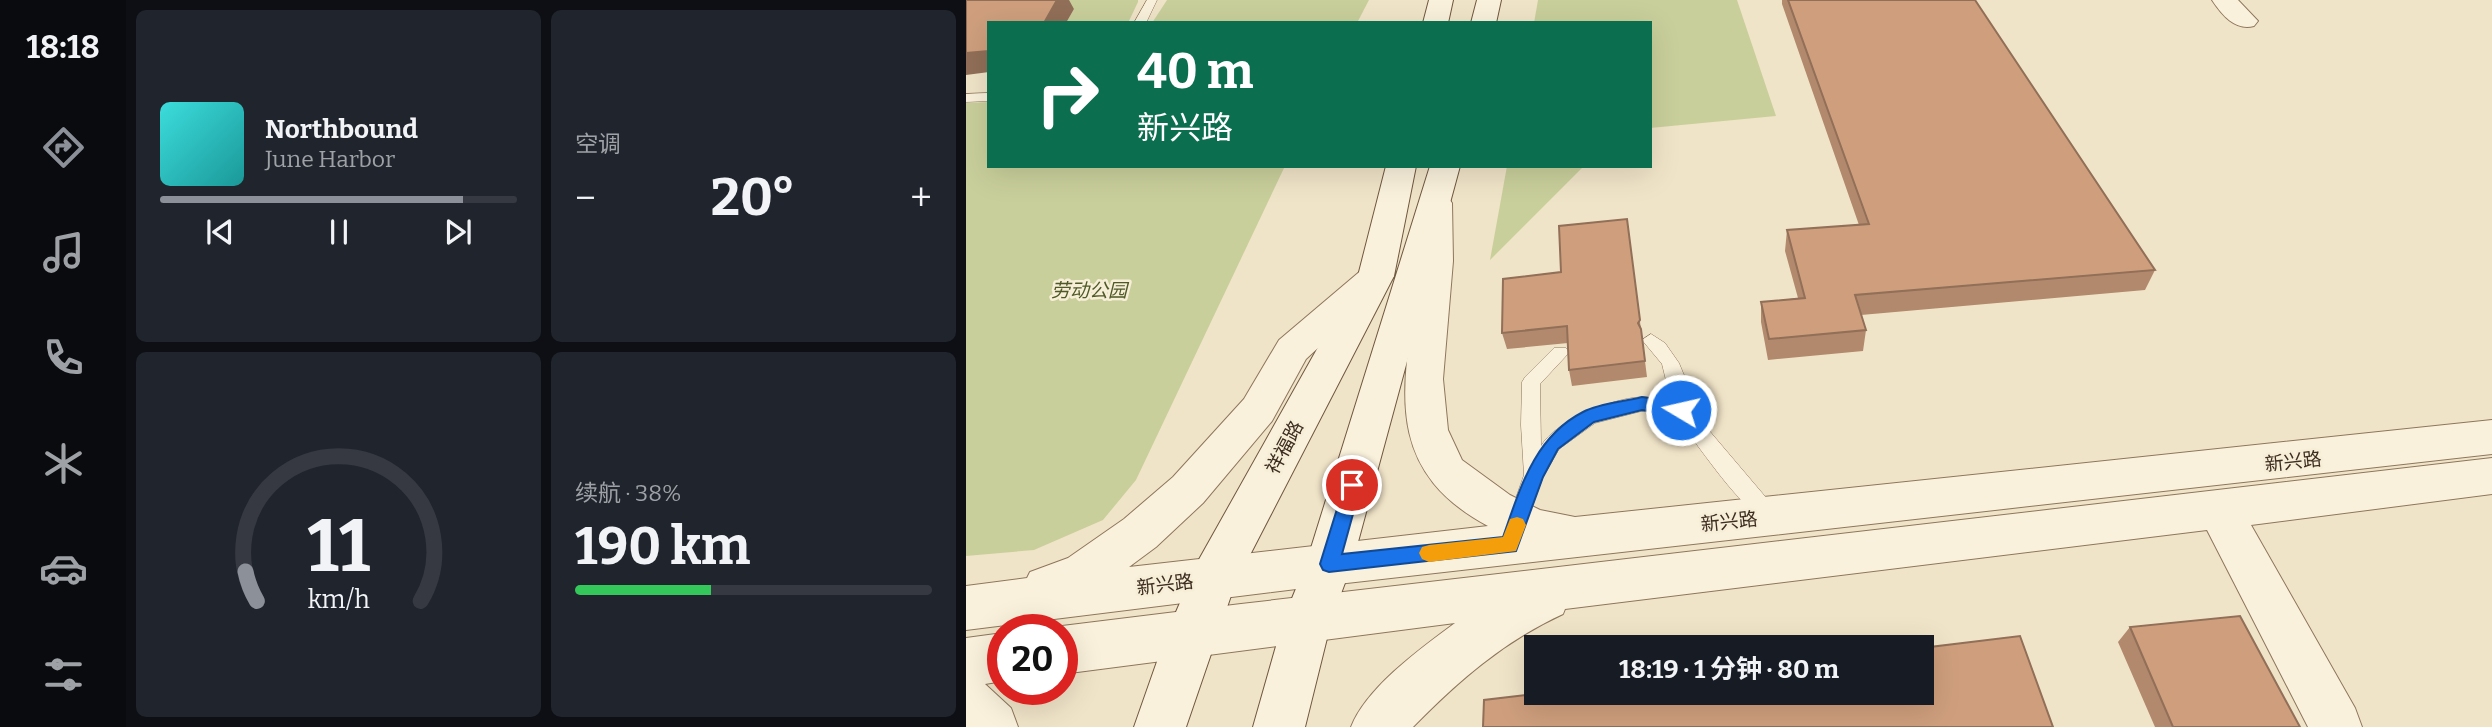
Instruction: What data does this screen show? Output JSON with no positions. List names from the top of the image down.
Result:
{
  "streets": {
    "street": ["祥福路", "新兴路"]
  },
  "crossings": [
    ["祥福路", "新兴路"]
  ],
  "parks": ["劳动公园"],
  "page": {
    "tabs": "18:18",
    "tile": [
      "空调",
      ["续航 · 38%", "190 km"]
    ],
    "turn": ["40 m", "新兴路"],
    "song": ["Northbound", "June Harbor"],
    "heat": ["−", "20°", "+"],
    "limit": "20",
    "trip": "18:19 · 1 分钟 · 80 m",
    "gauge": ["11", "km/h"]
  }
}
